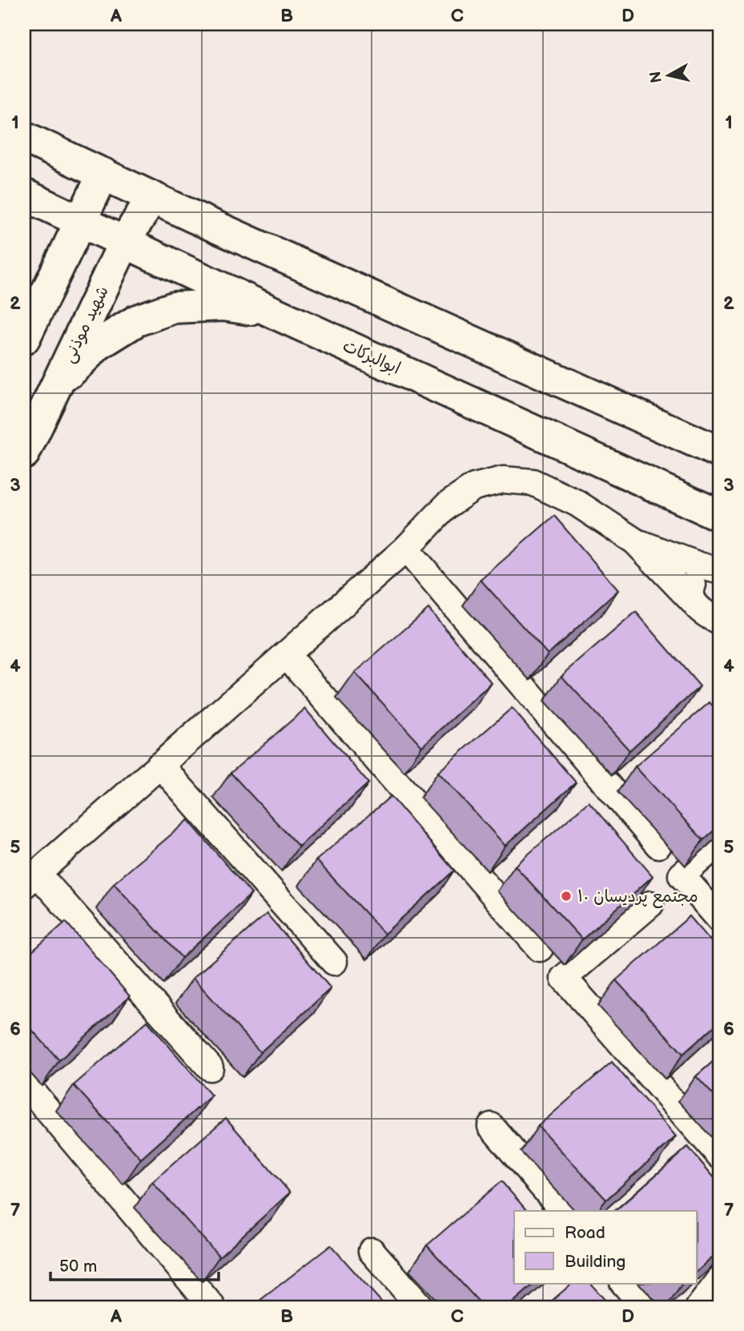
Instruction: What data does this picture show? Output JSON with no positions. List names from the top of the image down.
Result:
{
  "streets": {
    "main road": ["شهید موذنی", "ابوالبرکات"]
  },
  "crossings": [
    ["شهید موذنی", "ابوالبرکات"]
  ],
  "places": ["مجتمع پردیسان ۱۰"],
  "legend": ["Road", "Building"],
  "scale_bar": "50 m",
  "north": "left",
  "grid": {
    "columns": [
      "A",
      "B",
      "C",
      "D"
    ],
    "rows": [
      "1",
      "2",
      "3",
      "4",
      "5",
      "6",
      "7"
    ]
  }
}
